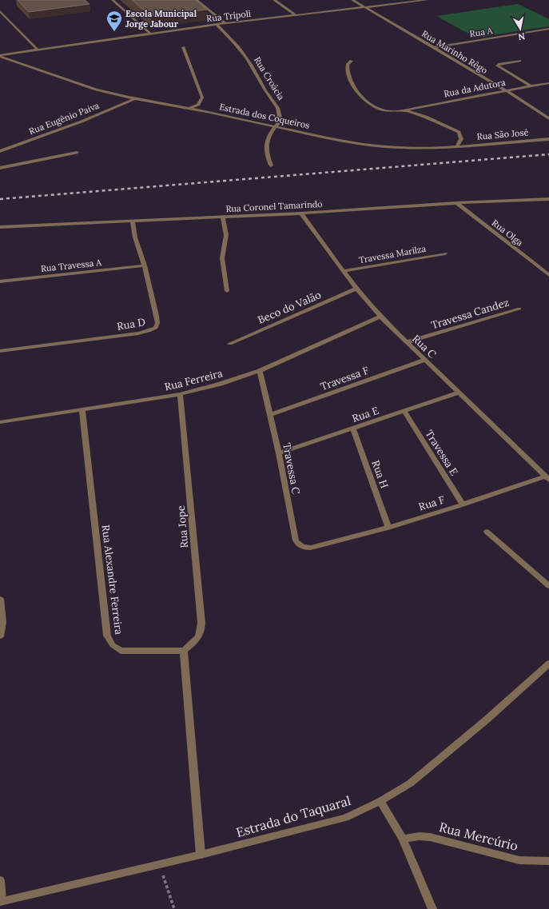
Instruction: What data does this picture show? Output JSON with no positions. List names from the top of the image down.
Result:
{
  "streets": {
    "street": [
      "Rua Trípoli",
      "Rua A",
      "Rua Marinho Rêgo",
      "Rua Croácia",
      "Rua da Adutora",
      "Estrada dos Coqueiros",
      "Rua Eugênio Paiva",
      "Rua São José",
      "Rua Coronel Tamarindo",
      "Rua Olga",
      "Travessa Marilza",
      "Rua Travessa A",
      "Beco do Valão",
      "Travessa Candez",
      "Rua D",
      "Rua C",
      "Travessa F",
      "Rua Ferreira",
      "Rua E",
      "Travessa E",
      "Travessa C",
      "Rua H",
      "Rua F",
      "Rua Jope",
      "Rua Alexandre Ferreira",
      "Estrada do Taquaral",
      "Rua Mercúrio"
    ]
  },
  "crossings": [
    ["Rua Trípoli", "Rua Marinho Rêgo"],
    ["Rua Trípoli", "Rua Croácia"],
    ["Rua Trípoli", "Estrada dos Coqueiros"],
    ["Rua A", "Rua Marinho Rêgo"],
    ["Rua Marinho Rêgo", "Rua da Adutora"],
    ["Rua Croácia", "Estrada dos Coqueiros"],
    ["Estrada dos Coqueiros", "Rua Eugênio Paiva"],
    ["Estrada dos Coqueiros", "Rua São José"],
    ["Rua Coronel Tamarindo", "Rua Olga"],
    ["Rua Coronel Tamarindo", "Rua D"],
    ["Rua Coronel Tamarindo", "Rua C"],
    ["Travessa Marilza", "Rua C"],
    ["Rua Travessa A", "Rua D"],
    ["Beco do Valão", "Rua C"],
    ["Travessa Candez", "Rua C"],
    ["Rua C", "Travessa F"],
    ["Rua C", "Rua Ferreira"],
    ["Rua C", "Rua E"],
    ["Rua C", "Rua F"],
    ["Travessa F", "Travessa C"],
    ["Rua Ferreira", "Travessa C"],
    ["Rua Ferreira", "Rua Jope"],
    ["Rua Ferreira", "Rua Alexandre Ferreira"],
    ["Rua E", "Travessa E"],
    ["Rua E", "Travessa C"],
    ["Rua E", "Rua H"],
    ["Travessa E", "Rua F"],
    ["Travessa C", "Rua F"],
    ["Rua H", "Rua F"],
    ["Rua Jope", "Rua Alexandre Ferreira"]
  ],
  "places": {
    "school or university": ["Escola Municipal Jorge Jabour"]
  },
  "north": "bottom"
}
